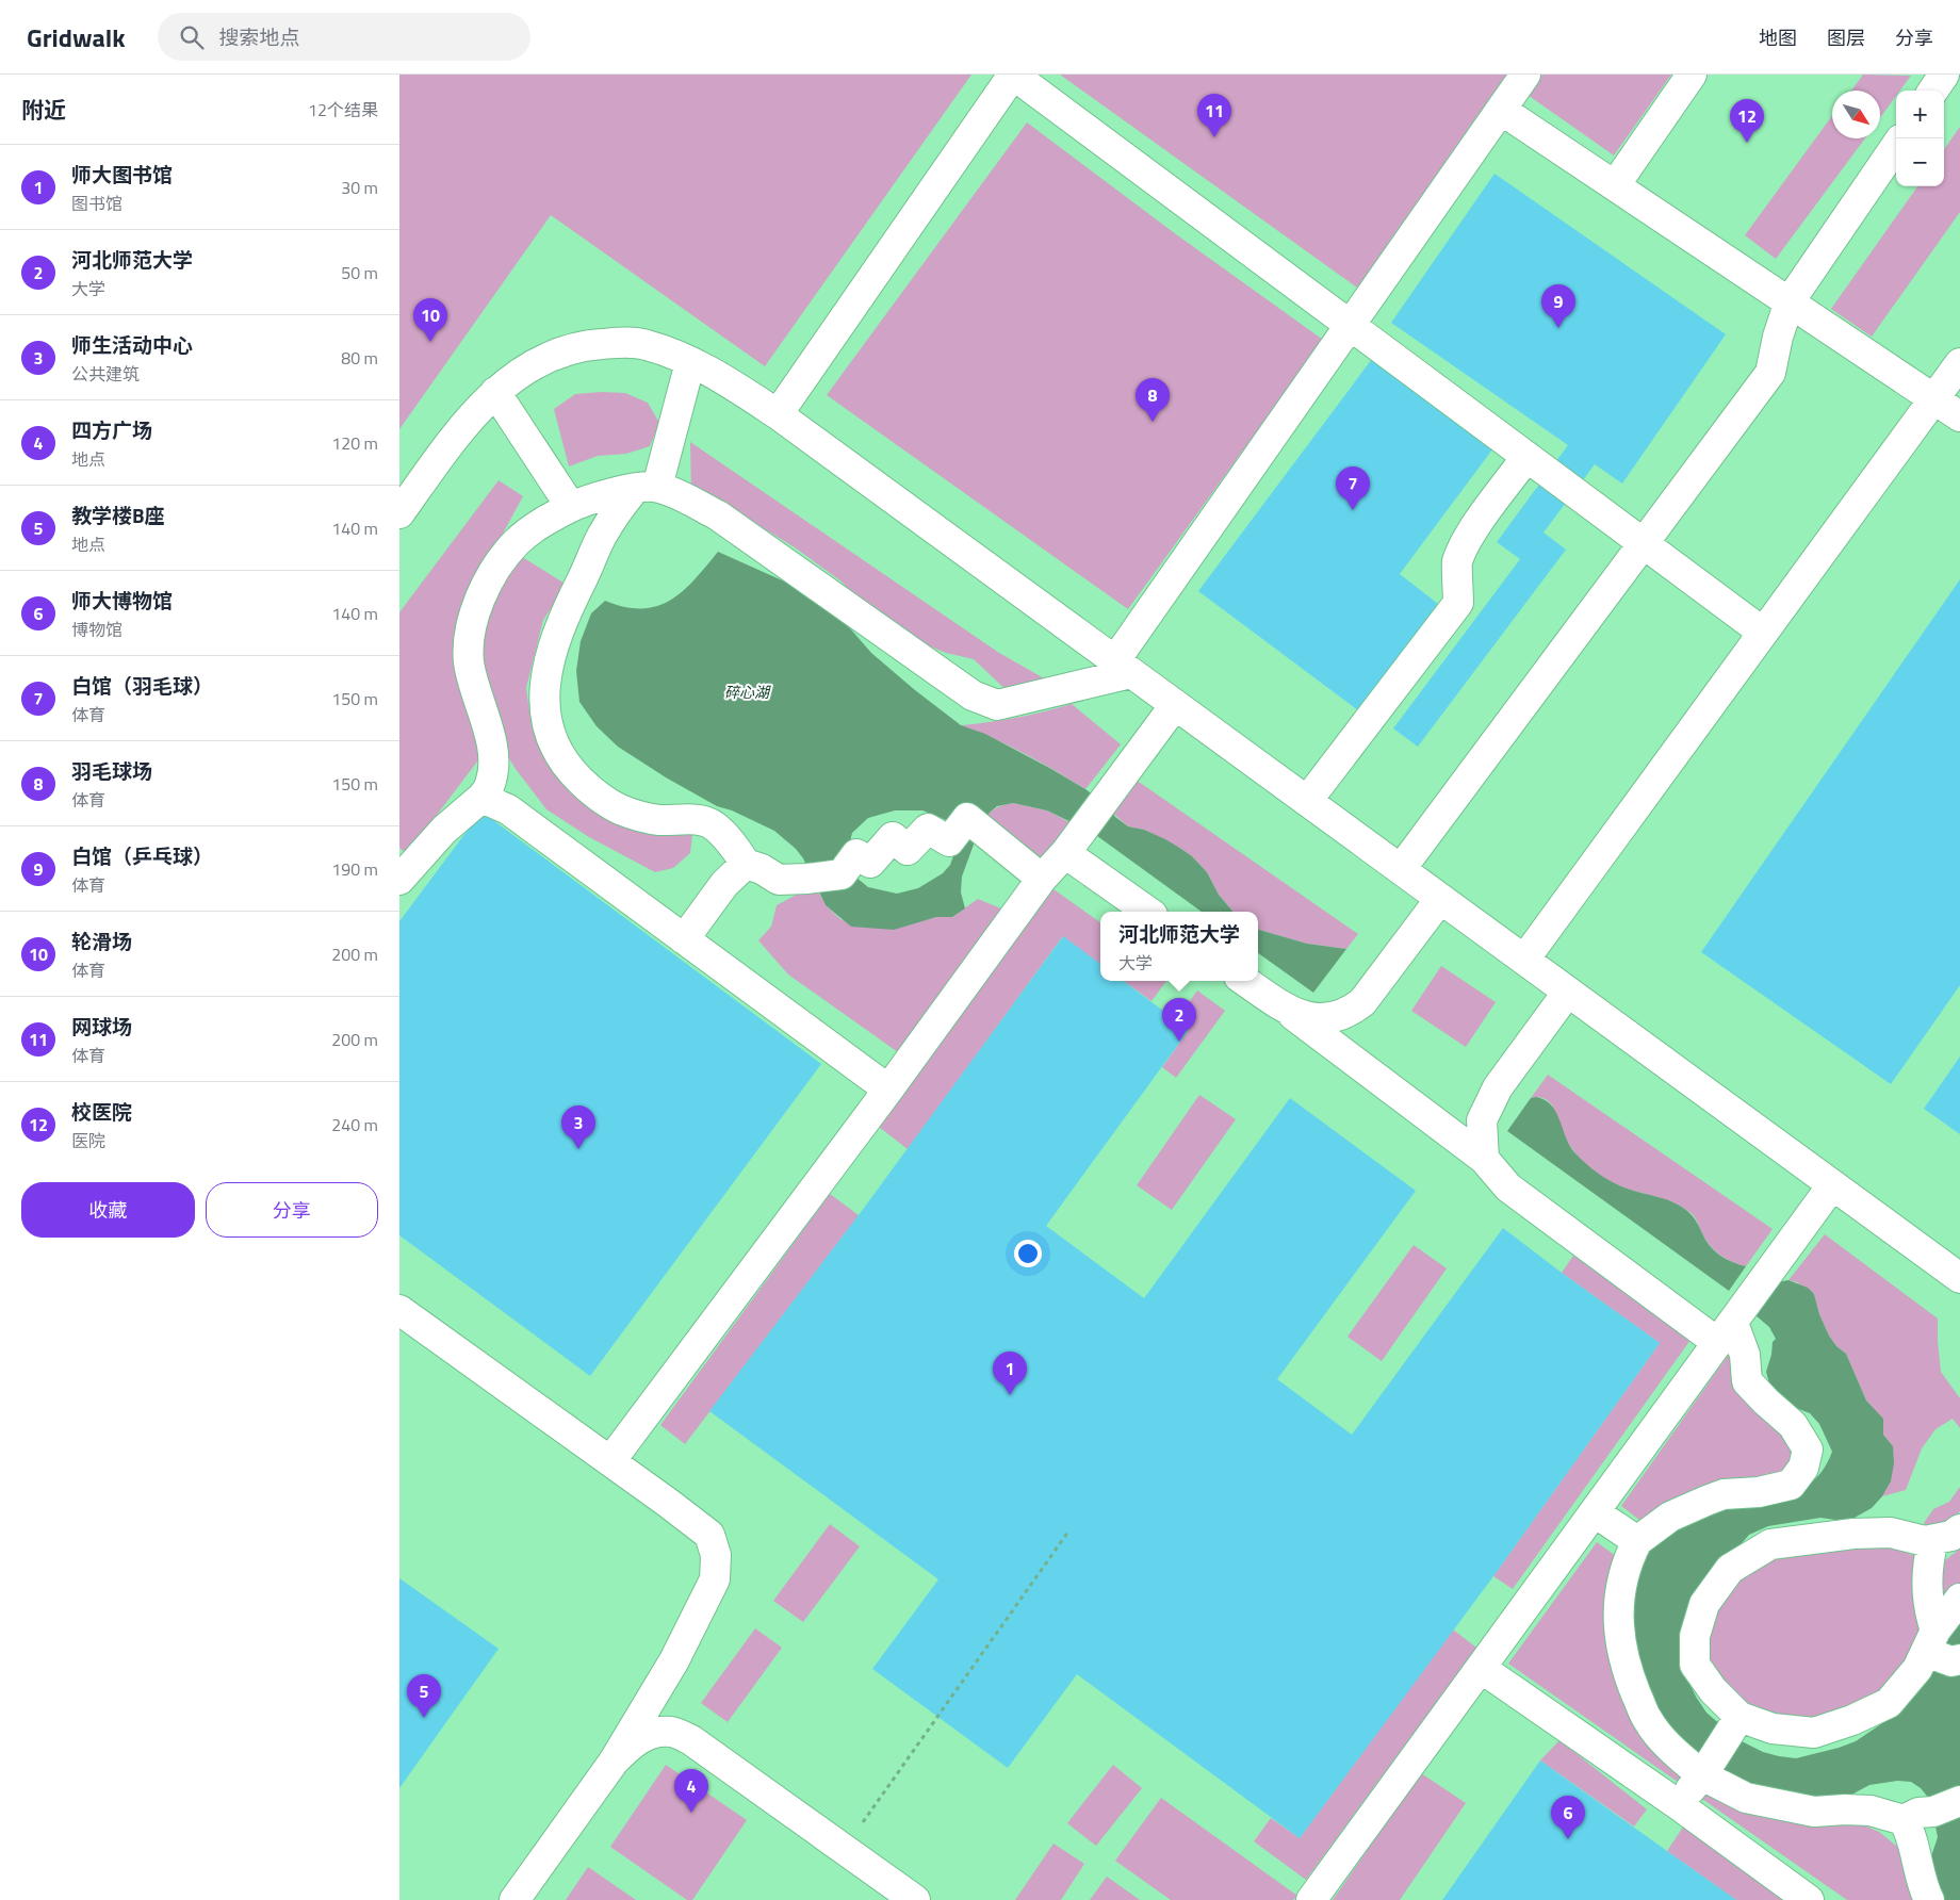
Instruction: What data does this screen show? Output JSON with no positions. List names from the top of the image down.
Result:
{
  "water": ["碎心湖"],
  "north": "bottom right",
  "page": {
    "header": "Gridwalk",
    "search": "搜索地点",
    "nav": ["地图", "图层", "分享"],
    "heading": ["附近", "12个结果"],
    "map_buttons": ["+", "−"],
    "pins": [
      "11",
      "12",
      "9",
      "10",
      "8",
      "7",
      "2",
      "3",
      "1",
      "5",
      "4",
      "6"
    ],
    "list": [
      {
        "mark": "1",
        "name": "师大图书馆",
        "note": "图书馆",
        "value": "30 m"
      },
      {
        "mark": "2",
        "name": "河北师范大学",
        "note": "大学",
        "value": "50 m"
      },
      {
        "mark": "3",
        "name": "师生活动中心",
        "note": "公共建筑",
        "value": "80 m"
      },
      {
        "mark": "4",
        "name": "四方广场",
        "note": "地点",
        "value": "120 m"
      },
      {
        "mark": "5",
        "name": "教学楼B座",
        "note": "地点",
        "value": "140 m"
      },
      {
        "mark": "6",
        "name": "师大博物馆",
        "note": "博物馆",
        "value": "140 m"
      },
      {
        "mark": "7",
        "name": "白馆（羽毛球）",
        "note": "体育",
        "value": "150 m"
      },
      {
        "mark": "8",
        "name": "羽毛球场",
        "note": "体育",
        "value": "150 m"
      },
      {
        "mark": "9",
        "name": "白馆（乒乓球）",
        "note": "体育",
        "value": "190 m"
      },
      {
        "mark": "10",
        "name": "轮滑场",
        "note": "体育",
        "value": "200 m"
      },
      {
        "mark": "11",
        "name": "网球场",
        "note": "体育",
        "value": "200 m"
      },
      {
        "mark": "12",
        "name": "校医院",
        "note": "医院",
        "value": "240 m"
      }
    ],
    "popup": ["河北师范大学", "大学"],
    "buttons": ["收藏", "分享"]
  }
}
